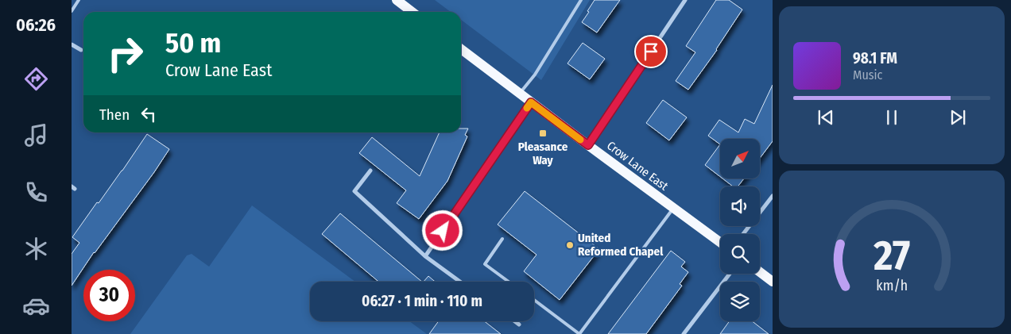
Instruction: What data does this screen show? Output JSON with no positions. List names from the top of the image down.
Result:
{
  "streets": {
    "main road": ["Crow Lane East"]
  },
  "places": {
    "transit": ["Pleasance Way"],
    "other": ["United Reformed Chapel"]
  },
  "north": "top right",
  "page": {
    "tabs": "06:26",
    "turn": ["50 m", "Crow Lane East"],
    "song": ["98.1 FM", "Music"],
    "then": "Then",
    "limit": "30",
    "trip": "06:27 · 1 min · 110 m",
    "gauge": ["27", "km/h"]
  }
}
